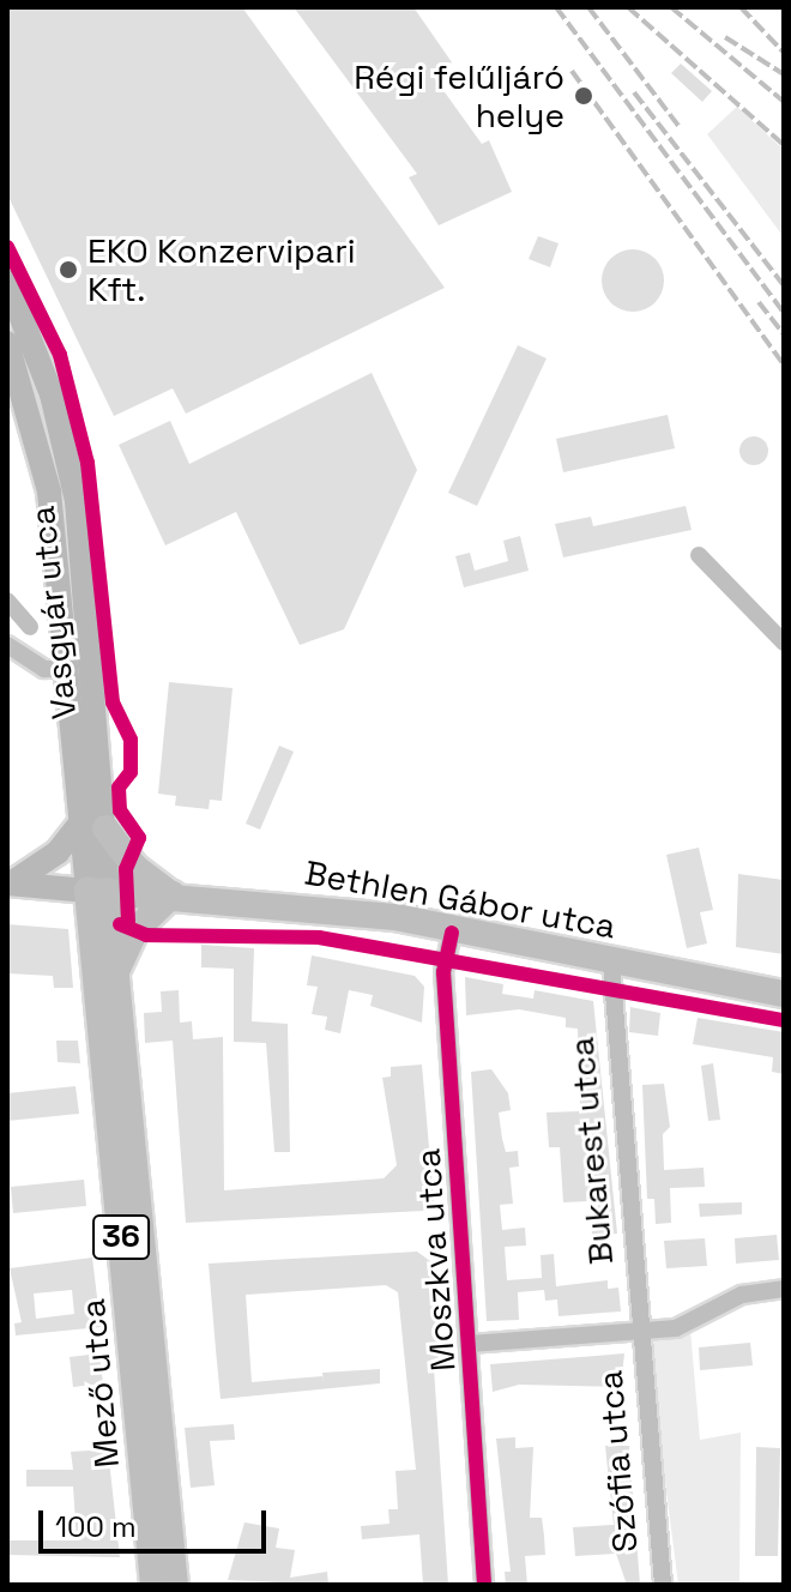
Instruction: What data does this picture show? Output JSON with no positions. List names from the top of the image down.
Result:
{
  "streets": {
    "main road": [
      "Vasgyár utca",
      "Bethlen Gábor utca",
      "36",
      "Mező utca"
    ],
    "street": ["Bukarest utca", "Moszkva utca", "Szófia utca"]
  },
  "crossings": [
    ["Vasgyár utca", "Bethlen Gábor utca"],
    ["Vasgyár utca", "Mező utca"],
    ["Bethlen Gábor utca", "Bukarest utca"],
    ["Bethlen Gábor utca", "Moszkva utca"],
    ["Bethlen Gábor utca", "Mező utca"],
    ["Bukarest utca", "Szófia utca"]
  ],
  "places": ["Régi felűljáró helye", "EKO Konzervipari Kft."],
  "scale_bar": "100 m"
}
